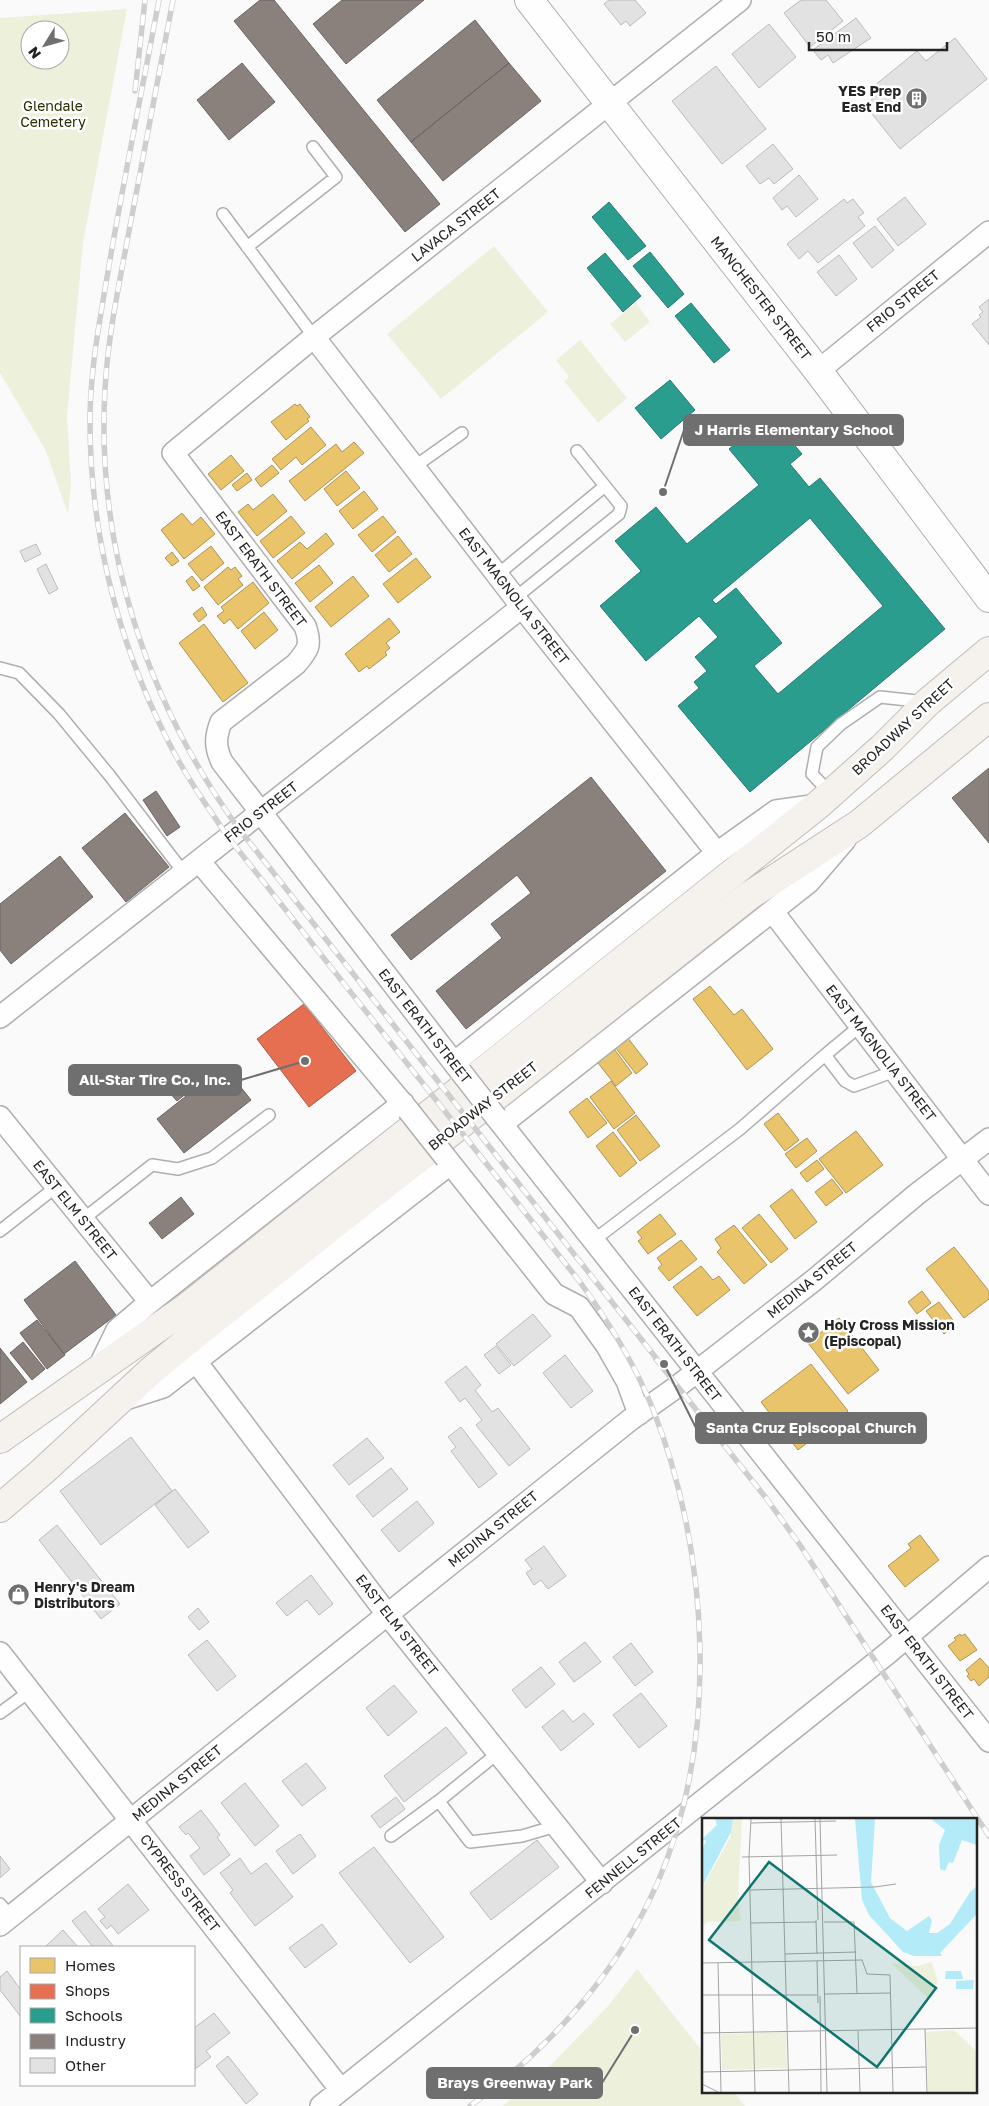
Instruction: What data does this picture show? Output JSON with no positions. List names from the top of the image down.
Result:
{
  "streets": {
    "main road": ["BROADWAY STREET"],
    "street": [
      "LAVACA STREET",
      "MANCHESTER STREET",
      "FRIO STREET",
      "EAST ERATH STREET",
      "EAST MAGNOLIA STREET",
      "EAST ELM STREET",
      "MEDINA STREET",
      "FENNELL STREET",
      "CYPRESS STREET"
    ]
  },
  "crossings": [
    ["LAVACA STREET", "MANCHESTER STREET"],
    ["LAVACA STREET", "EAST ERATH STREET"],
    ["LAVACA STREET", "EAST MAGNOLIA STREET"],
    ["MANCHESTER STREET", "FRIO STREET"],
    ["FRIO STREET", "EAST ERATH STREET"],
    ["FRIO STREET", "EAST MAGNOLIA STREET"],
    ["EAST ERATH STREET", "BROADWAY STREET"],
    ["EAST ERATH STREET", "MEDINA STREET"],
    ["EAST ERATH STREET", "FENNELL STREET"],
    ["EAST MAGNOLIA STREET", "BROADWAY STREET"],
    ["EAST MAGNOLIA STREET", "MEDINA STREET"],
    ["BROADWAY STREET", "EAST ELM STREET"],
    ["EAST ELM STREET", "MEDINA STREET"],
    ["EAST ELM STREET", "FENNELL STREET"],
    ["MEDINA STREET", "CYPRESS STREET"],
    ["FENNELL STREET", "CYPRESS STREET"]
  ],
  "parks": ["Glendale Cemetery"],
  "places": {
    "building": ["YES Prep East End"],
    "other": [
      "J Harris Elementary School",
      "All-Star Tire Co., Inc.",
      "Santa Cruz Episcopal Church",
      "Brays Greenway Park"
    ],
    "place": ["Holy Cross Mission (Episcopal)"],
    "shop": ["Henry's Dream Distributors"]
  },
  "legend": [
    "Homes",
    "Shops",
    "Schools",
    "Industry",
    "Other"
  ],
  "scale_bar": "50 m",
  "north": "bottom left"
}
